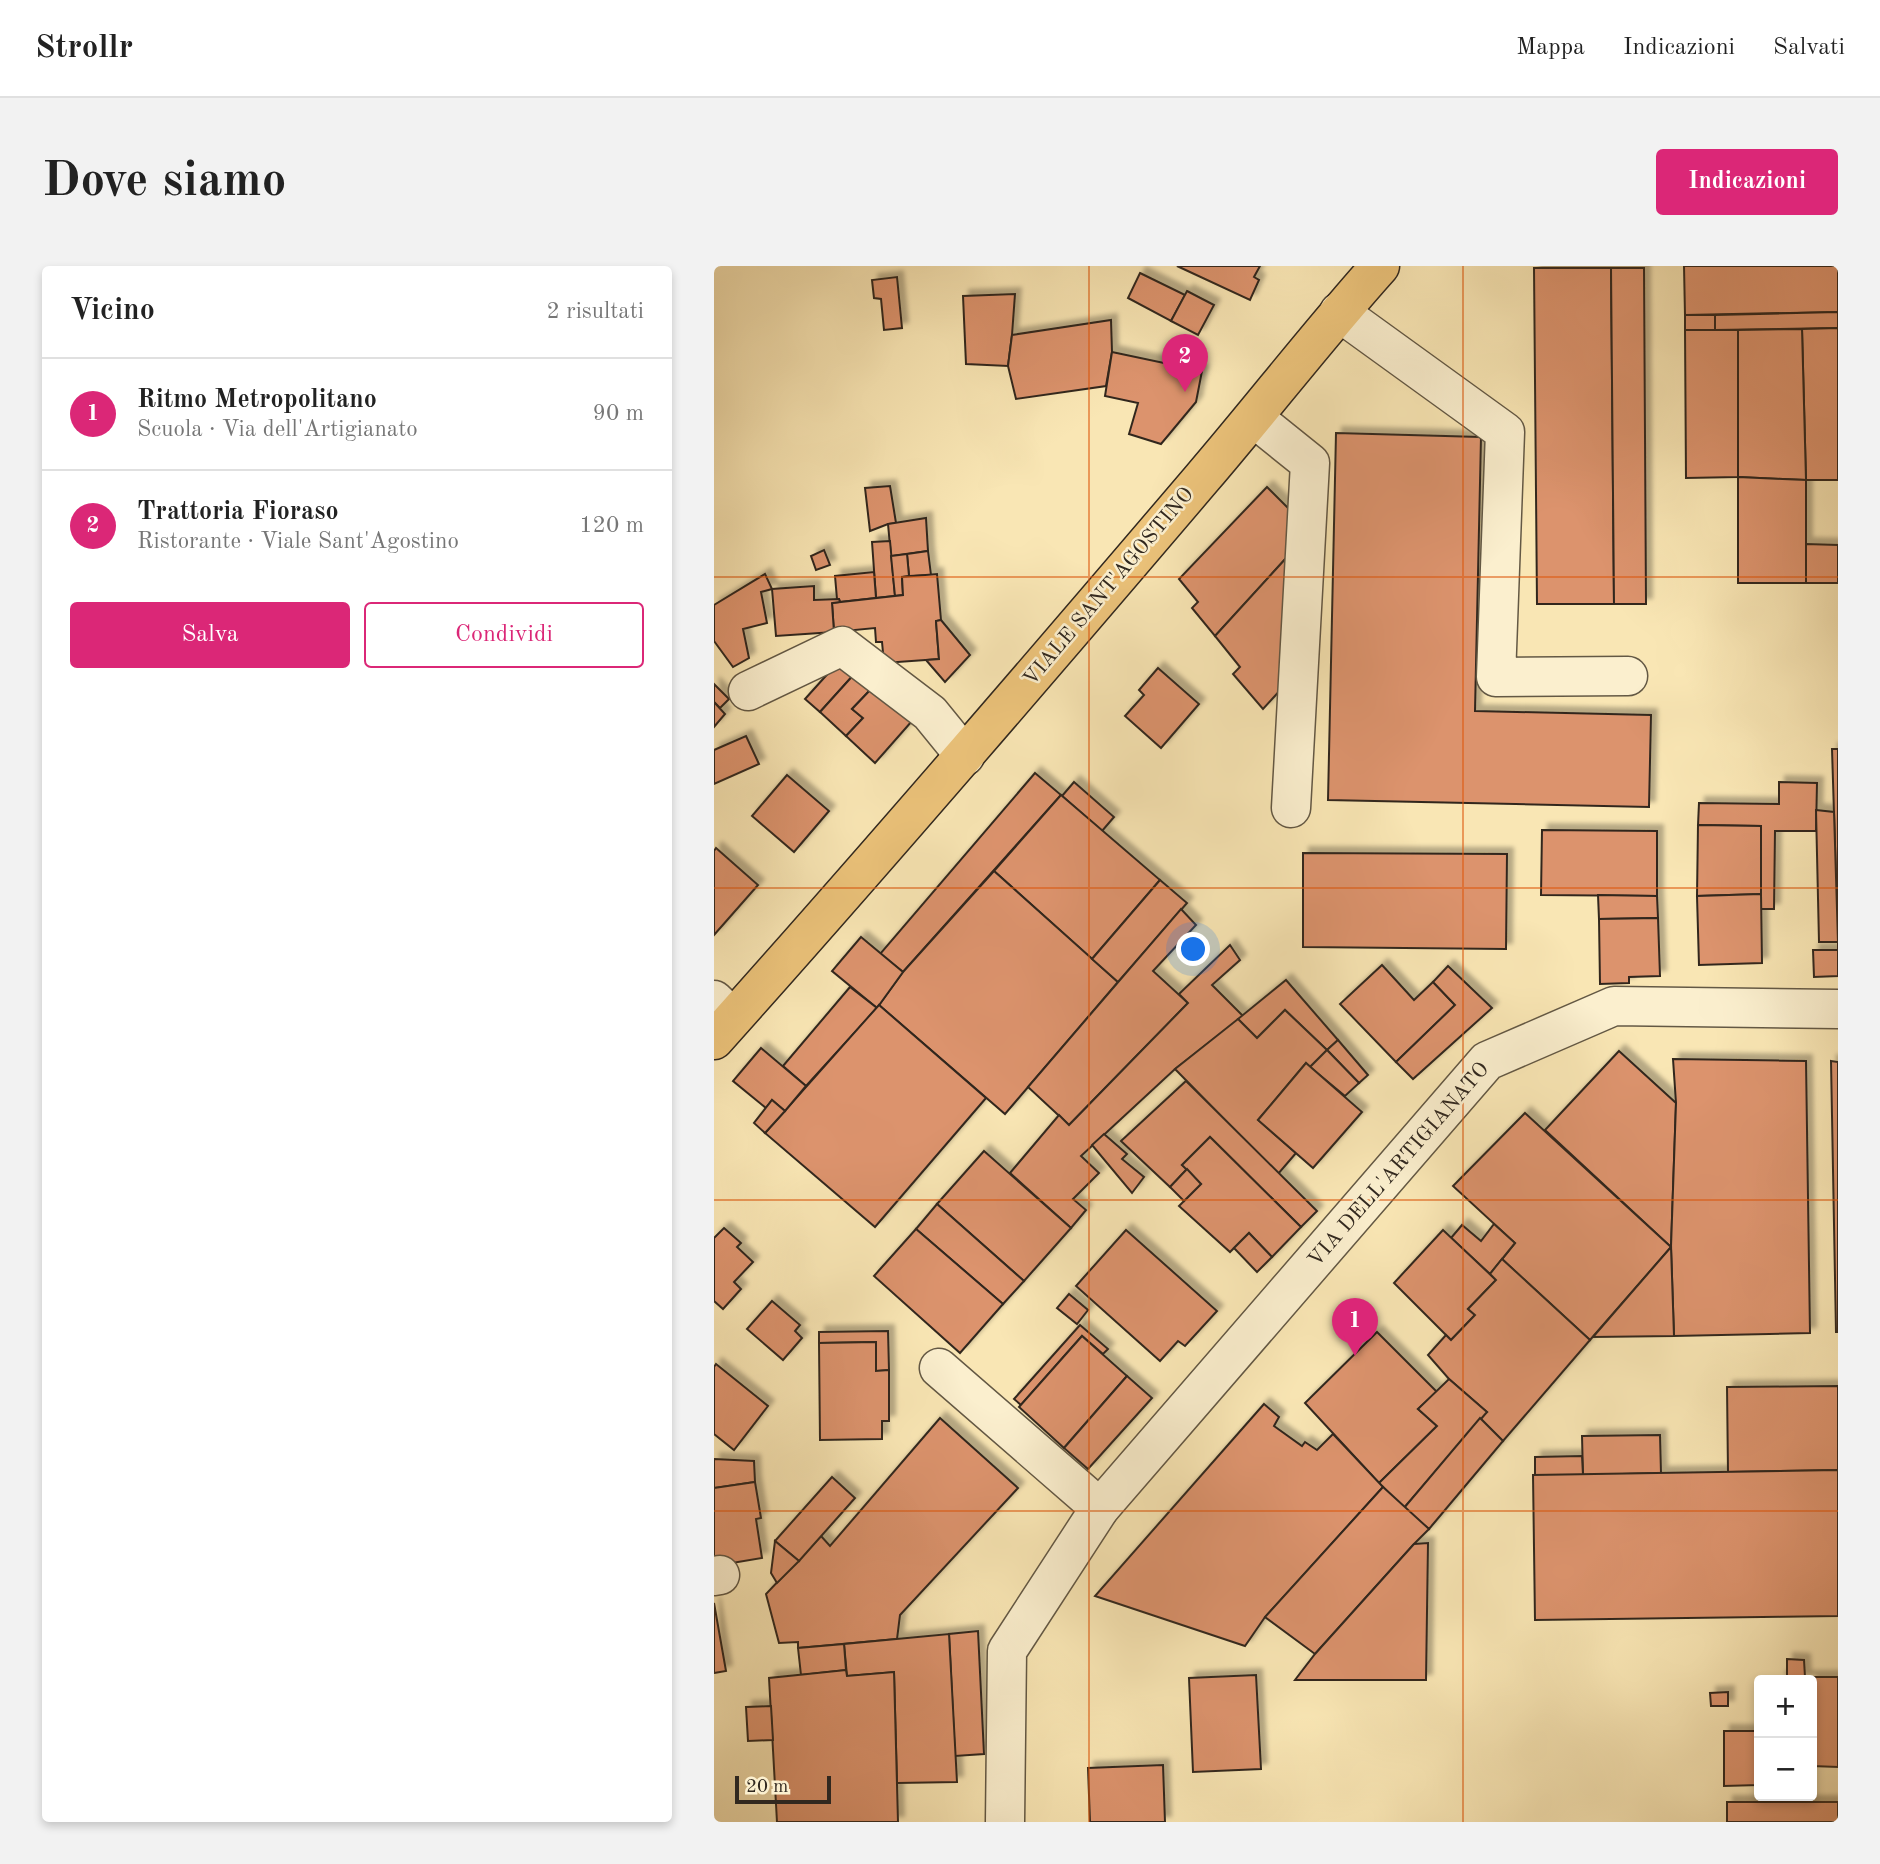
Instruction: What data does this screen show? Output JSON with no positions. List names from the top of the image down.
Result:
{
  "streets": {
    "main road": ["VIALE SANT'AGOSTINO"],
    "street": ["VIA DELL'ARTIGIANATO"]
  },
  "scale_bar": "20 m",
  "page": {
    "header": "Strollr",
    "nav": ["Mappa", "Indicazioni", "Salvati"],
    "buttons": [
      "Indicazioni",
      ["Salva", "Condividi"]
    ],
    "title": "Dove siamo",
    "heading": ["Vicino", "2 risultati"],
    "pins": ["2", "1"],
    "list": [
      {
        "mark": "1",
        "name": "Ritmo Metropolitano",
        "note": "Scuola · Via dell'Artigianato",
        "value": "90 m"
      },
      {
        "mark": "2",
        "name": "Trattoria Fioraso",
        "note": "Ristorante · Viale Sant'Agostino",
        "value": "120 m"
      }
    ],
    "map_buttons": ["+", "−"],
    "scale": "20 m"
  }
}
